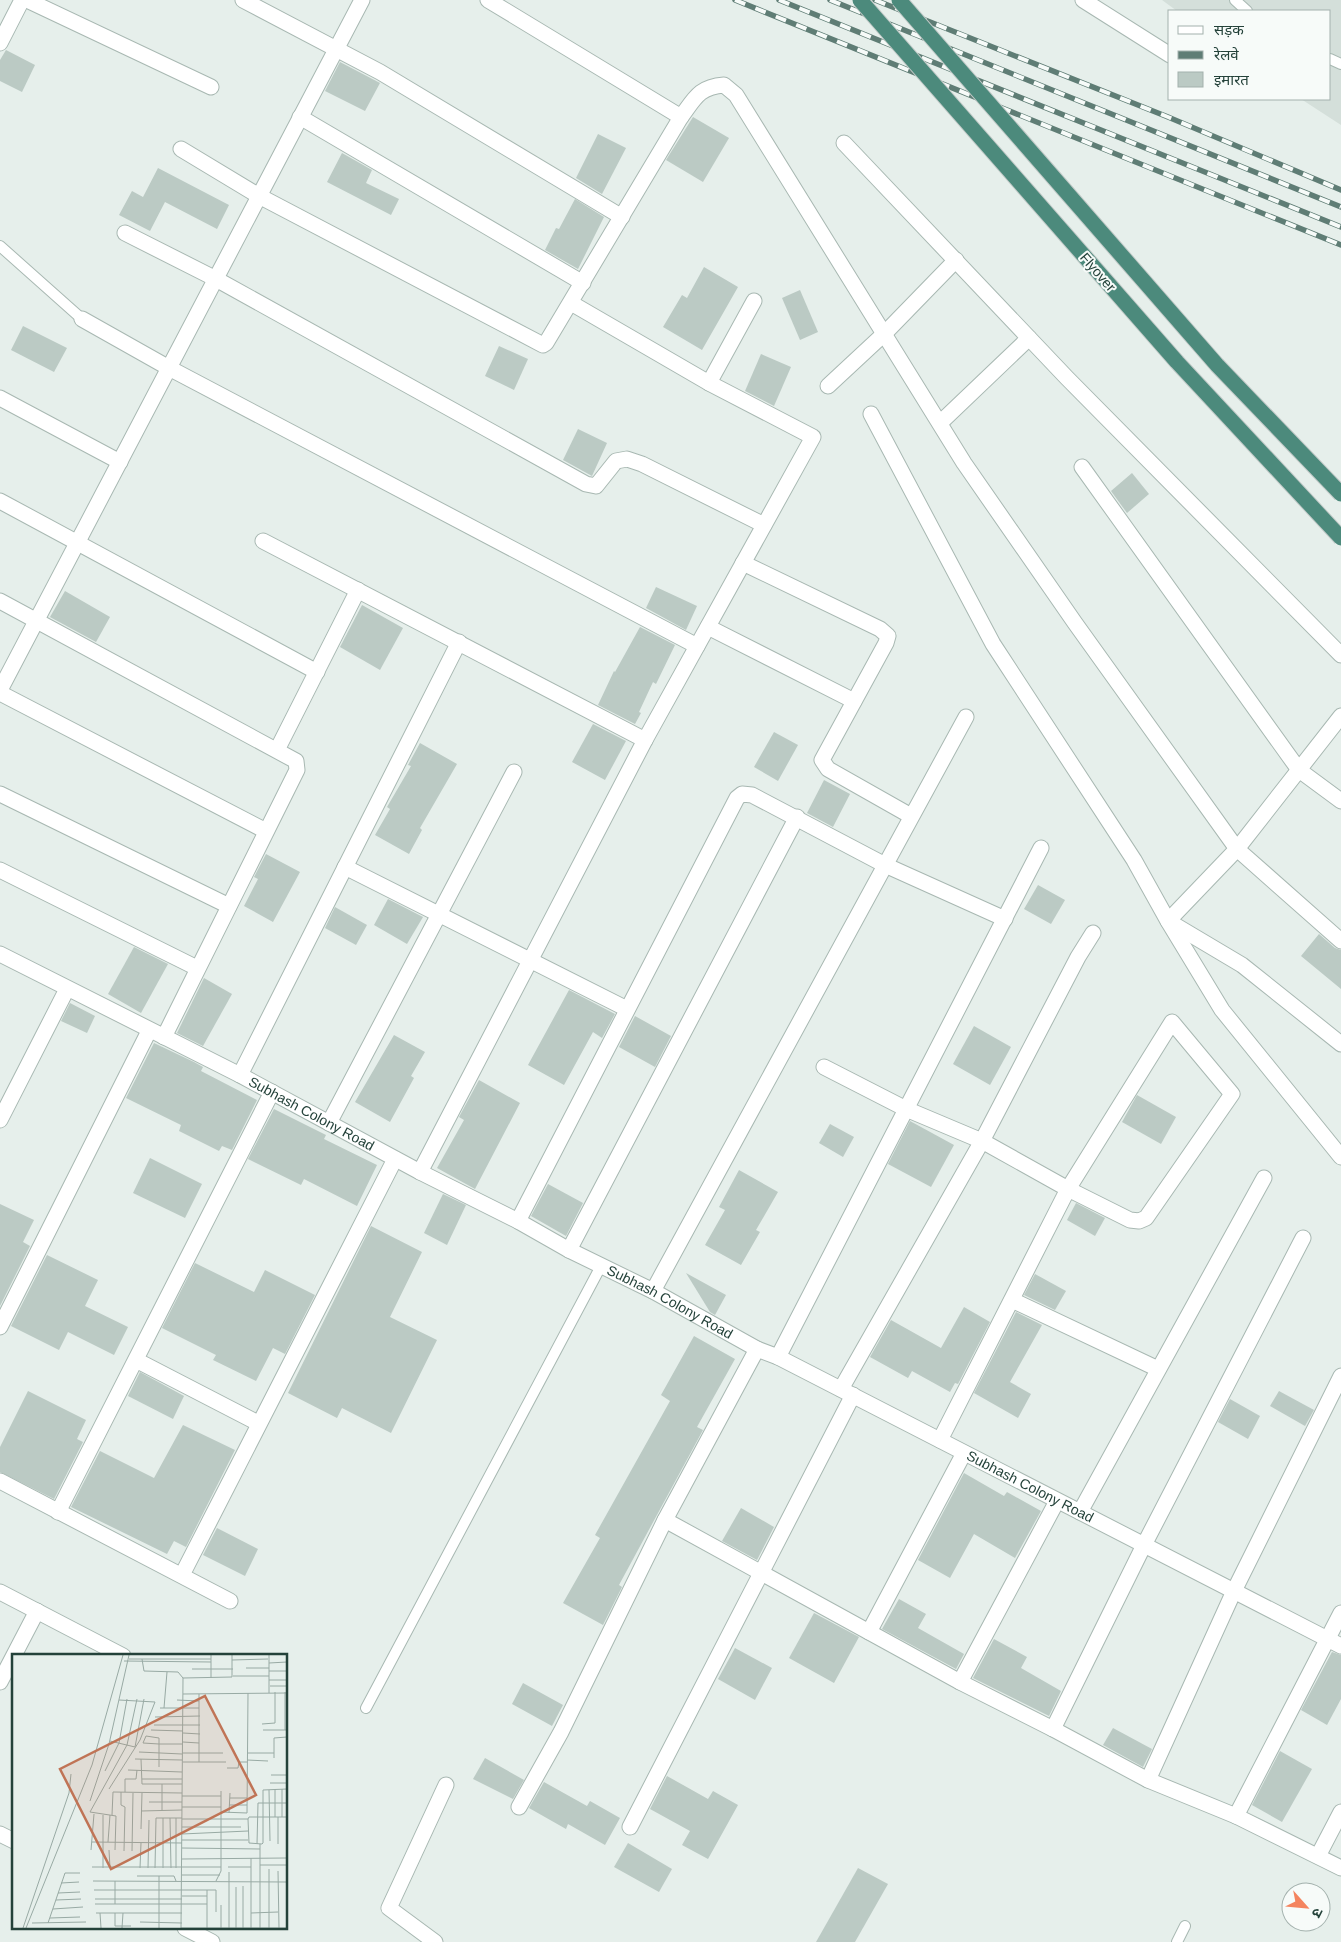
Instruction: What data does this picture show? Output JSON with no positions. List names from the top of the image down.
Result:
{
  "streets": {
    "highway": ["Flyover"],
    "street": ["Subhash Colony Road"]
  },
  "legend": ["सड़क", "रेलवे", "इमारत"],
  "north": "bottom right"
}
